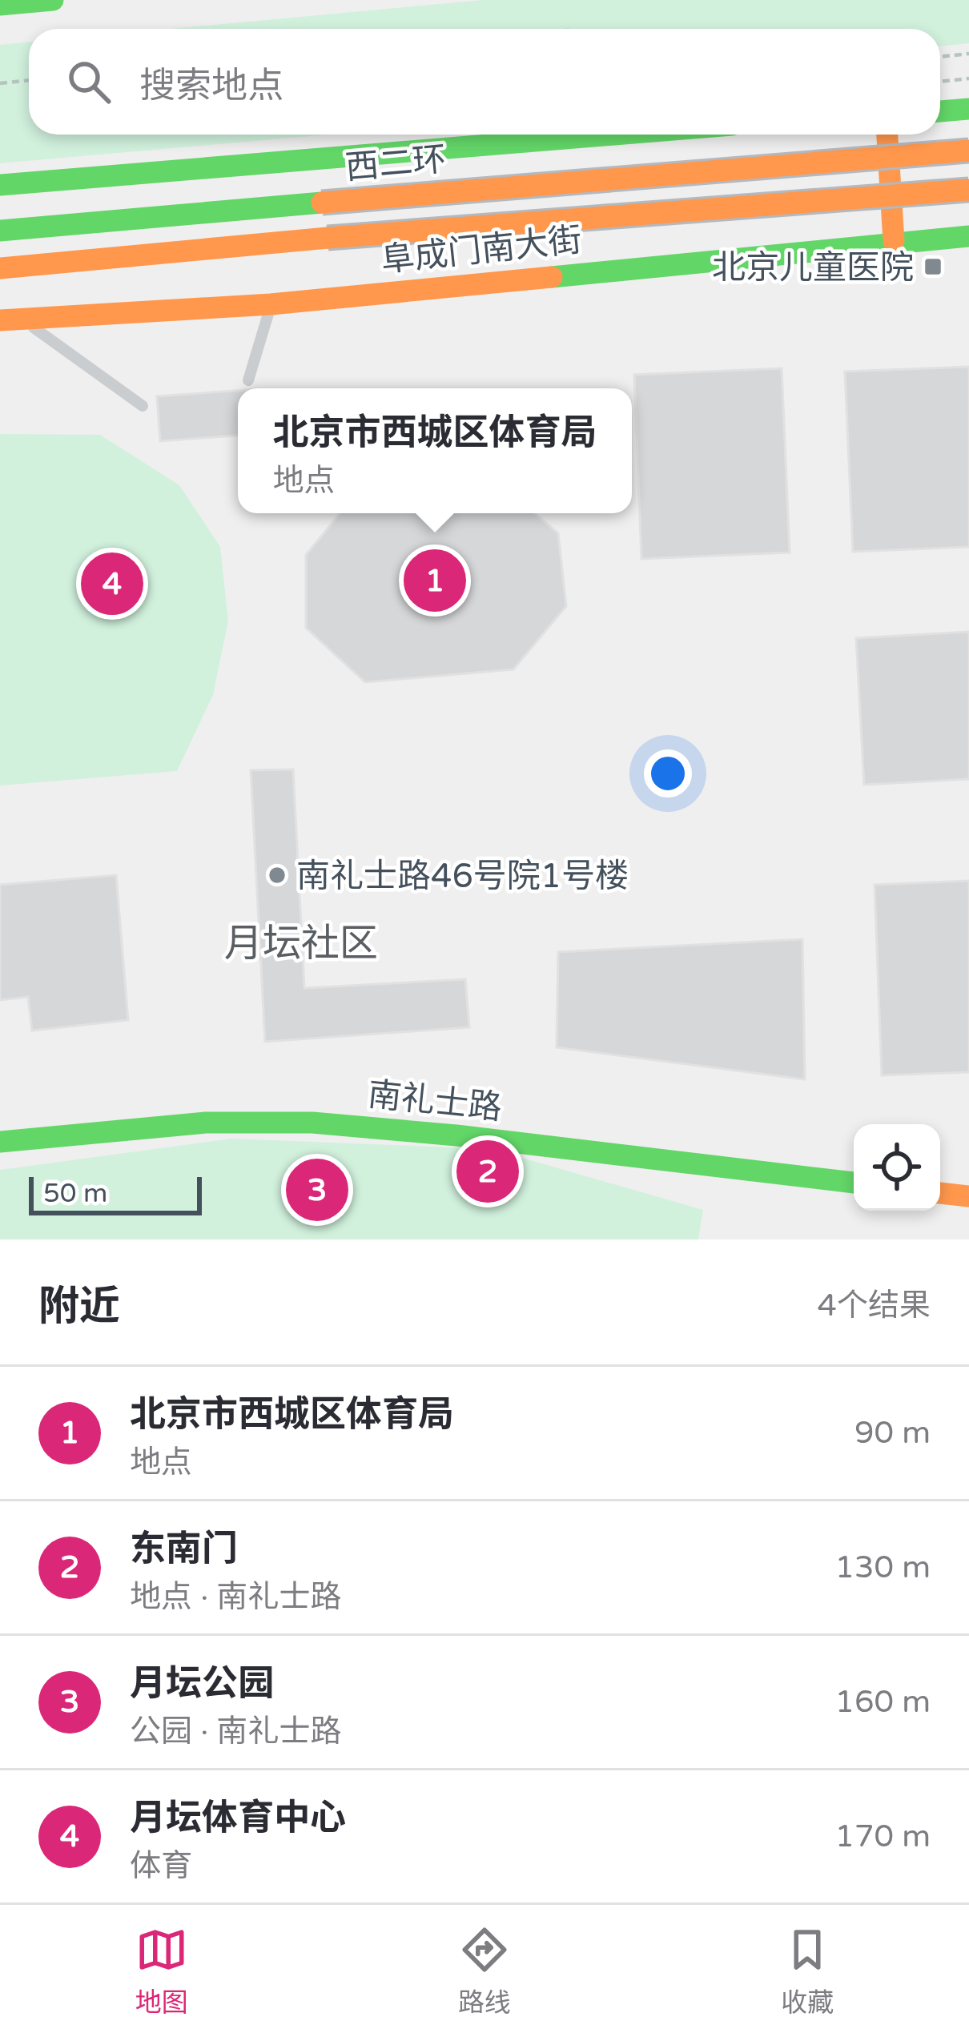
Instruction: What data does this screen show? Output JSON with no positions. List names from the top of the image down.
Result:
{
  "streets": {
    "main road": ["西二环", "阜成门南大街", "南礼士路"]
  },
  "districts": ["月坛社区"],
  "places": {
    "transit": ["北京儿童医院"],
    "other": ["南礼士路46号院1号楼"]
  },
  "scale_bar": "50 m",
  "page": {
    "search": "搜索地点",
    "popup": ["北京市西城区体育局", "地点"],
    "pins": [
      "1",
      "4",
      "2",
      "3"
    ],
    "scale": "50 m",
    "heading": ["附近", "4个结果"],
    "list": [
      {
        "mark": "1",
        "name": "北京市西城区体育局",
        "note": "地点",
        "value": "90 m"
      },
      {
        "mark": "2",
        "name": "东南门",
        "note": "地点 · 南礼士路",
        "value": "130 m"
      },
      {
        "mark": "3",
        "name": "月坛公园",
        "note": "公园 · 南礼士路",
        "value": "160 m"
      },
      {
        "mark": "4",
        "name": "月坛体育中心",
        "note": "体育",
        "value": "170 m"
      }
    ],
    "nav": ["地图", "路线", "收藏"]
  }
}
